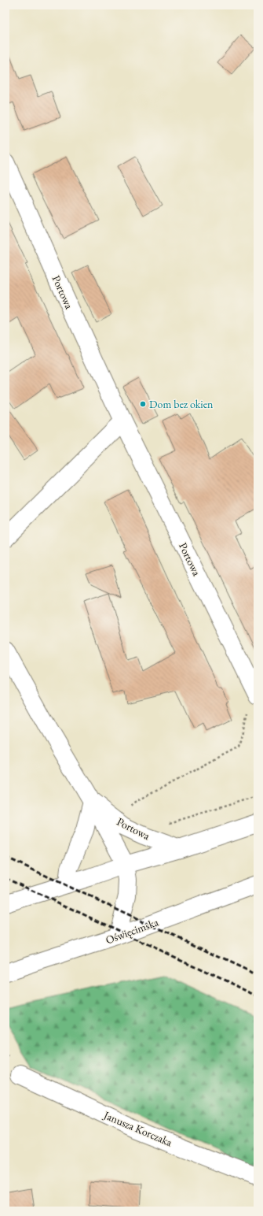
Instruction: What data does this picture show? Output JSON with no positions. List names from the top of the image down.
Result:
{
  "streets": {
    "street": ["Portowa", "Oświęcimska", "Janusza Korczaka"]
  },
  "crossings": [
    ["Portowa", "Oświęcimska"]
  ],
  "places": ["Dom bez okien"]
}
